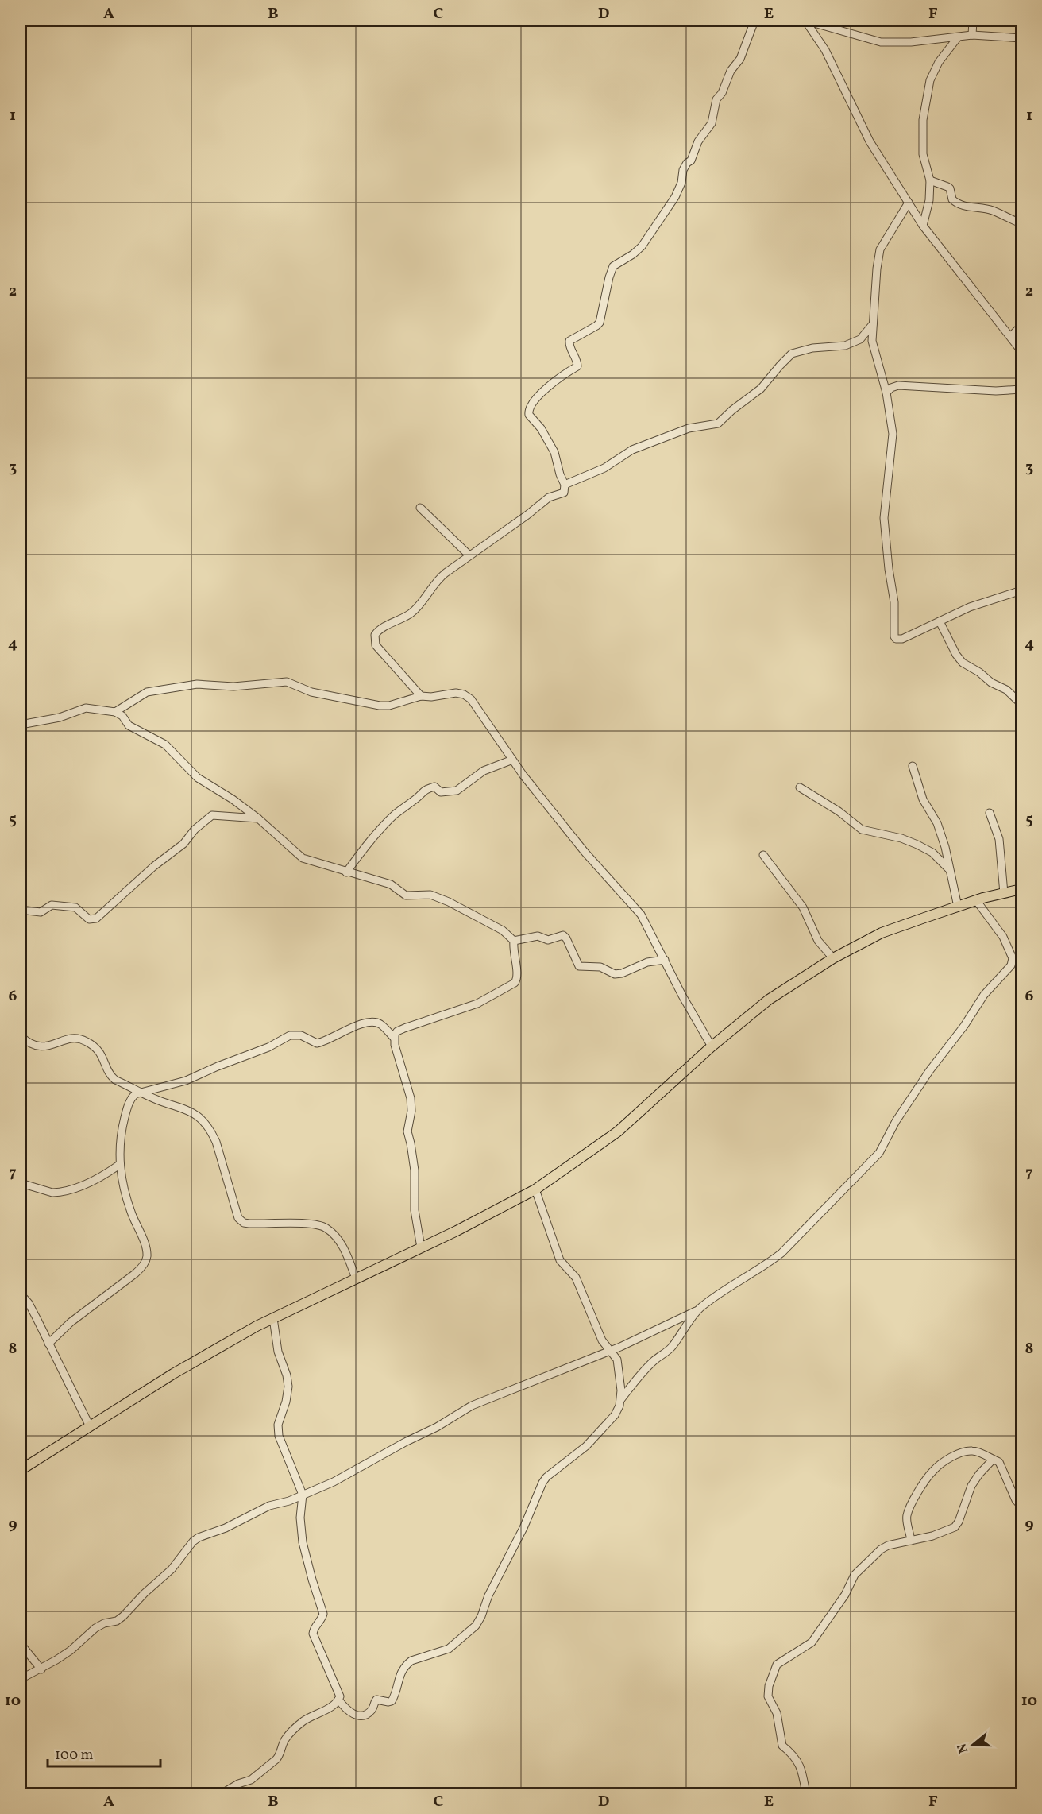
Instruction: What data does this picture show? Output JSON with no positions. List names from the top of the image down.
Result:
{
  "scale_bar": "100 m",
  "north": "left",
  "grid": {
    "columns": [
      "A",
      "B",
      "C",
      "D",
      "E",
      "F"
    ],
    "rows": [
      "1",
      "2",
      "3",
      "4",
      "5",
      "6",
      "7",
      "8",
      "9",
      "10"
    ]
  }
}
